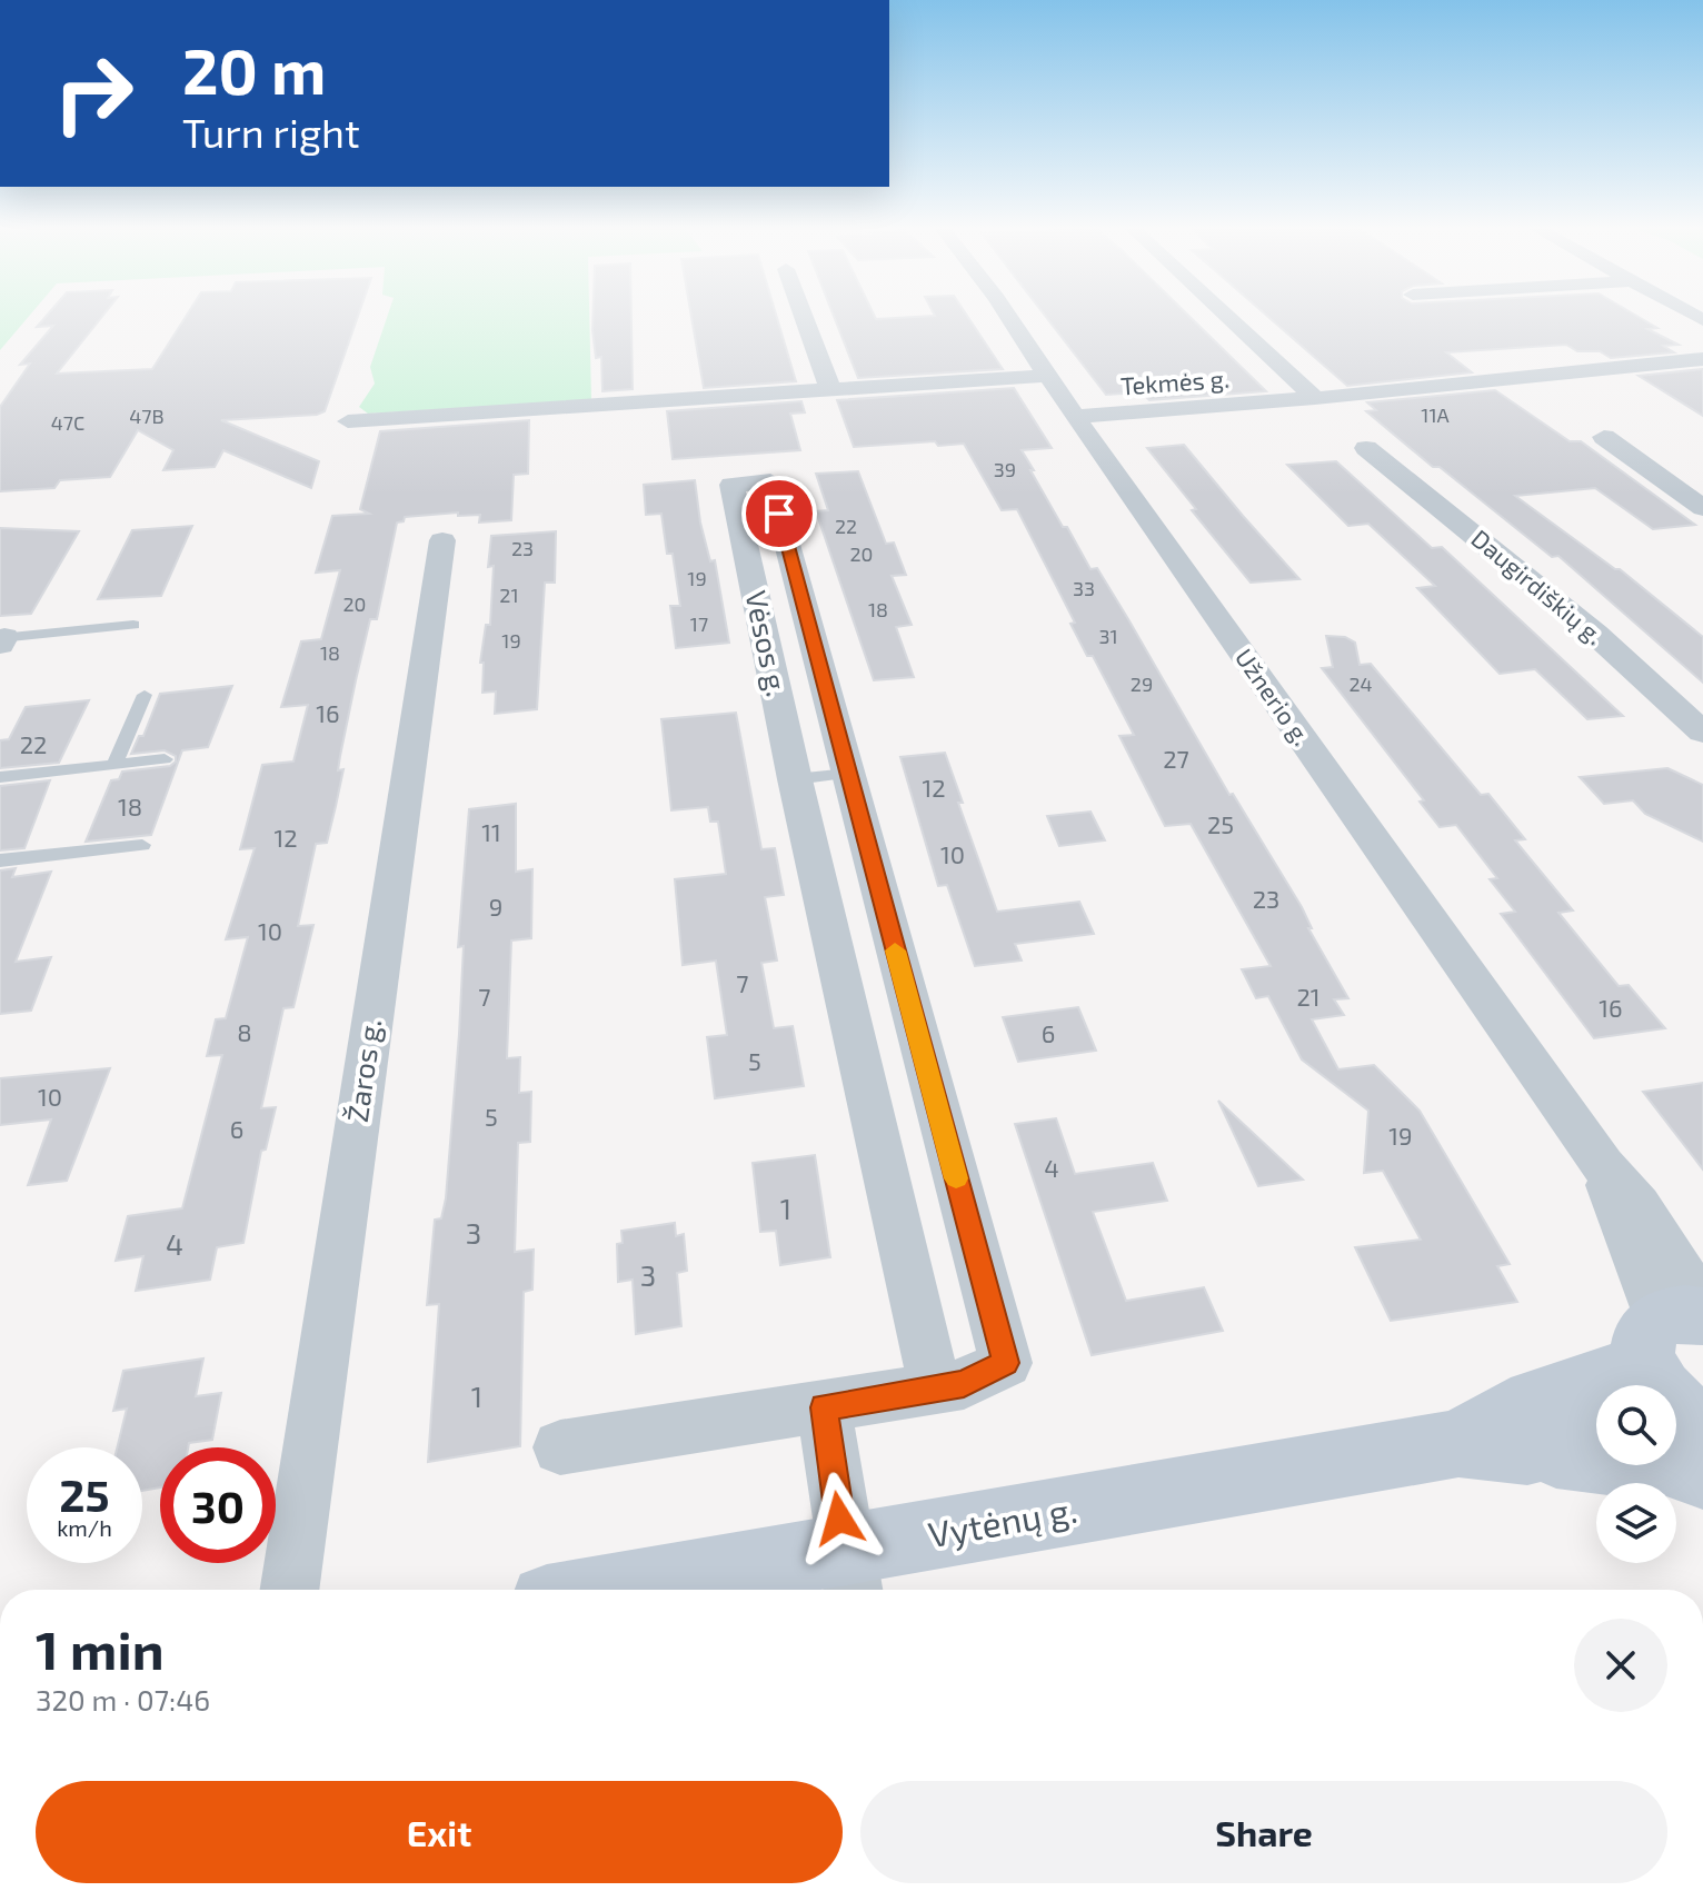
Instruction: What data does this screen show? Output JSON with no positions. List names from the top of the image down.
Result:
{
  "streets": {
    "main road": ["Vytėnų g."],
    "street": [
      "Tekmės g.",
      "Daugirdiškių g.",
      "Vėsos g.",
      "Užnerio g.",
      "Žaros g."
    ]
  },
  "crossings": [
    ["Tekmės g.", "Užnerio g."],
    ["Užnerio g.", "Vytėnų g."]
  ],
  "house_numbers": [
    "11A",
    "47B",
    "47C",
    "39",
    "22",
    "23",
    "20",
    "19",
    "33",
    "21",
    "20",
    "18",
    "17",
    "31",
    "19",
    "18",
    "29",
    "24",
    "16",
    "22",
    "27",
    "12",
    "18",
    "25",
    "11",
    "12",
    "10",
    "23",
    "9",
    "10",
    "7",
    "7",
    "21",
    "16",
    "8",
    "6",
    "5",
    "10",
    "5",
    "6",
    "19",
    "4",
    "1",
    "3",
    "4",
    "3",
    "1"
  ],
  "page": {
    "turn": ["20 m", "Turn right"],
    "speed": "25 km/h",
    "limit": "30",
    "heading": ["1 min", "320 m · 07:46"],
    "buttons": ["Exit", "Share"]
  }
}
